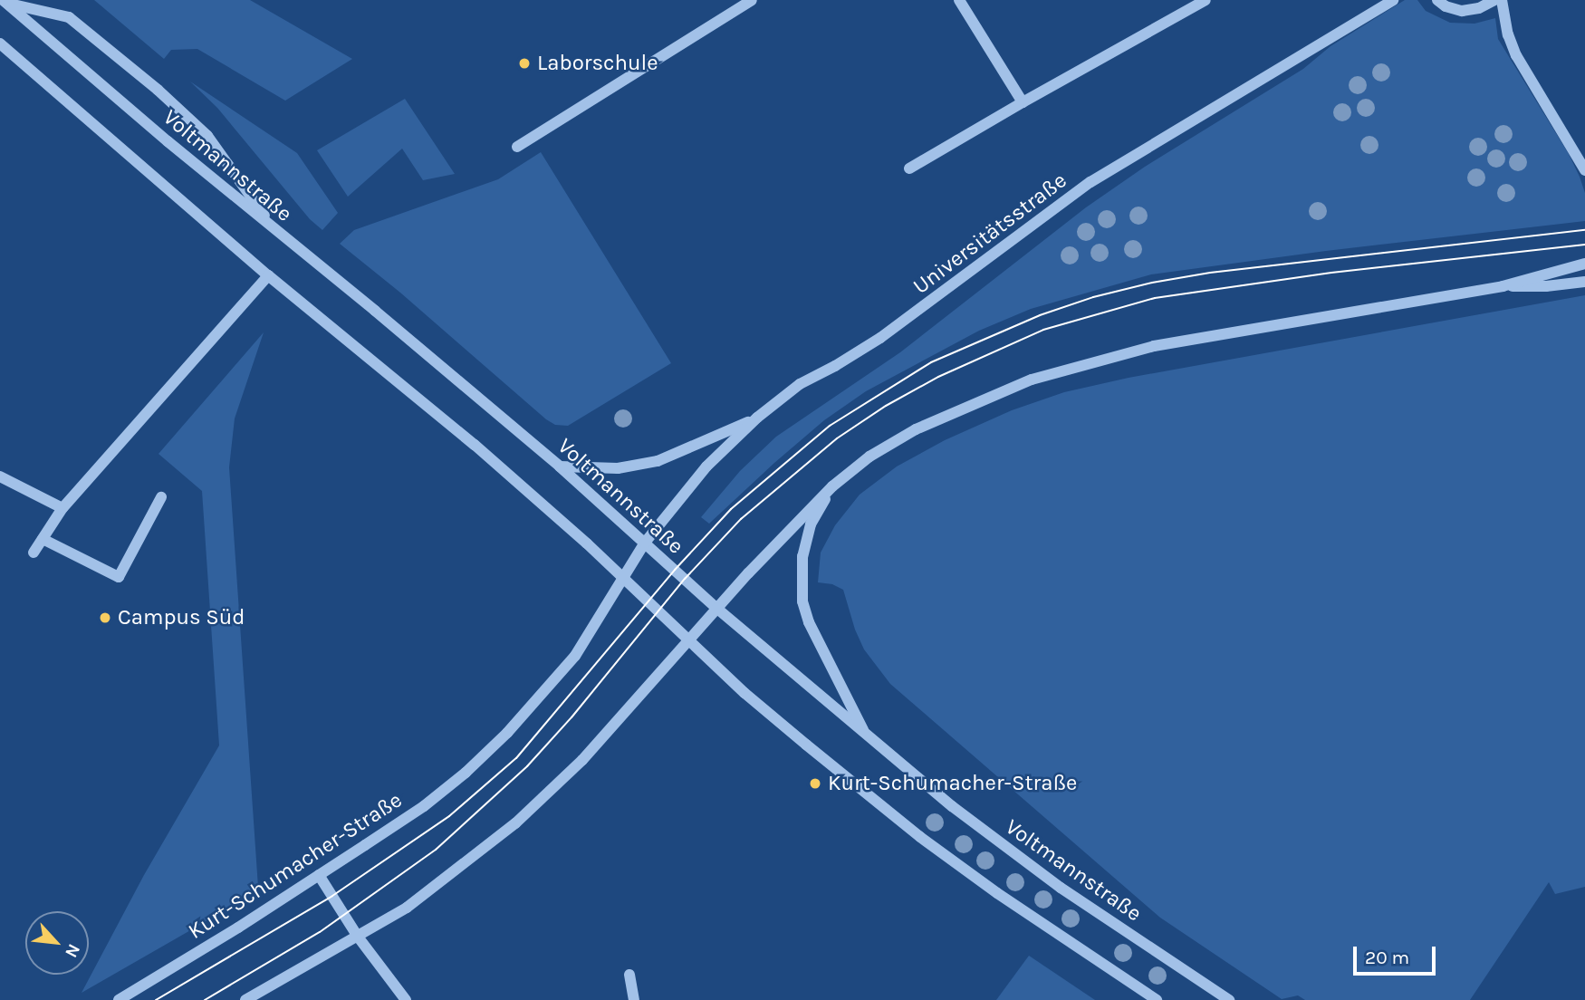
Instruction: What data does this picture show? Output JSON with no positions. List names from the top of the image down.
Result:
{
  "streets": {
    "street": ["Voltmannstraße", "Universitätsstraße", "Kurt-Schumacher-Straße"]
  },
  "crossings": [
    ["Voltmannstraße", "Universitätsstraße"],
    ["Voltmannstraße", "Kurt-Schumacher-Straße"],
    ["Universitätsstraße", "Kurt-Schumacher-Straße"]
  ],
  "places": ["Laborschule", "Campus Süd", "Kurt-Schumacher-Straße"],
  "scale_bar": "20 m",
  "north": "bottom right"
}
